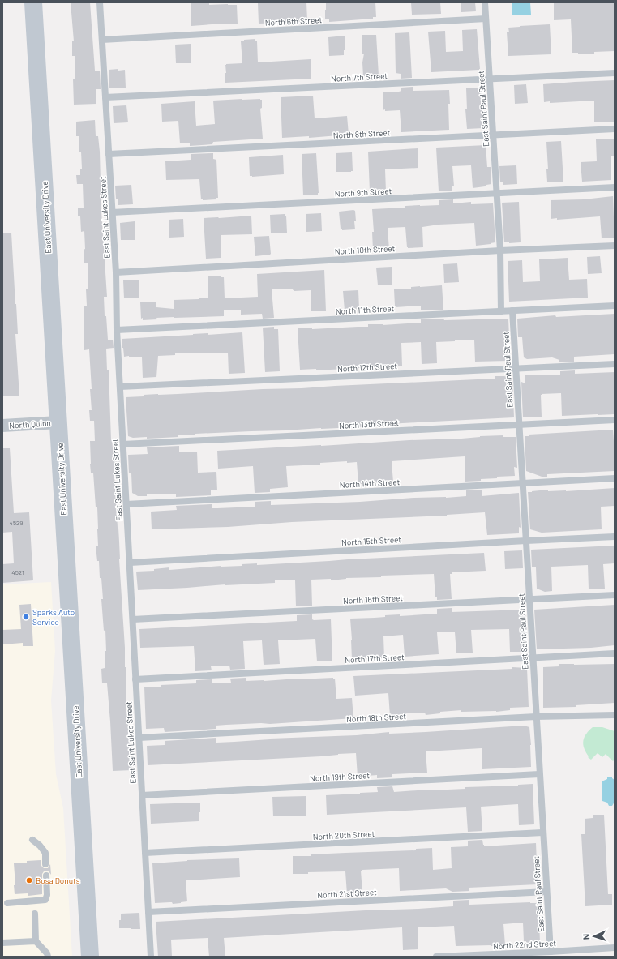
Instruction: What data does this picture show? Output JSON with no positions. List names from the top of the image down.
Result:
{
  "streets": {
    "main road": ["East University Drive"],
    "street": ["North Quinn"],
    "lane": [
      "North 6th Street",
      "North 7th Street",
      "East Saint Paul Street",
      "North 8th Street",
      "North 9th Street",
      "East Saint Lukes Street",
      "North 10th Street",
      "North 11th Street",
      "North 12th Street",
      "North 13th Street",
      "North 14th Street",
      "North 15th Street",
      "North 16th Street",
      "North 17th Street",
      "North 18th Street",
      "North 19th Street",
      "North 20th Street",
      "North 21st Street",
      "North 22nd Street"
    ]
  },
  "crossings": [
    ["North 6th Street", "East Saint Paul Street"],
    ["North 6th Street", "East Saint Lukes Street"],
    ["North 7th Street", "East Saint Paul Street"],
    ["North 7th Street", "East Saint Lukes Street"],
    ["East Saint Paul Street", "North 8th Street"],
    ["East Saint Paul Street", "North 9th Street"],
    ["East Saint Paul Street", "North 10th Street"],
    ["East Saint Paul Street", "North 11th Street"],
    ["East Saint Paul Street", "North 12th Street"],
    ["East Saint Paul Street", "North 13th Street"],
    ["East Saint Paul Street", "North 14th Street"],
    ["East Saint Paul Street", "North 15th Street"],
    ["East Saint Paul Street", "North 16th Street"],
    ["East Saint Paul Street", "North 17th Street"],
    ["East Saint Paul Street", "North 18th Street"],
    ["East Saint Paul Street", "North 19th Street"],
    ["East Saint Paul Street", "North 20th Street"],
    ["East Saint Paul Street", "North 21st Street"],
    ["East Saint Paul Street", "North 22nd Street"],
    ["North 8th Street", "East Saint Lukes Street"],
    ["North 9th Street", "East Saint Lukes Street"],
    ["East University Drive", "North Quinn"],
    ["East Saint Lukes Street", "North 10th Street"],
    ["East Saint Lukes Street", "North 11th Street"],
    ["East Saint Lukes Street", "North 12th Street"],
    ["East Saint Lukes Street", "North 13th Street"],
    ["East Saint Lukes Street", "North 14th Street"],
    ["East Saint Lukes Street", "North 15th Street"],
    ["East Saint Lukes Street", "North 16th Street"],
    ["East Saint Lukes Street", "North 17th Street"],
    ["East Saint Lukes Street", "North 18th Street"],
    ["East Saint Lukes Street", "North 19th Street"],
    ["East Saint Lukes Street", "North 20th Street"],
    ["East Saint Lukes Street", "North 21st Street"]
  ],
  "places": ["Sparks Auto Service", "Bosa Donuts"],
  "house_numbers": ["4529", "4521"],
  "north": "left"
}
